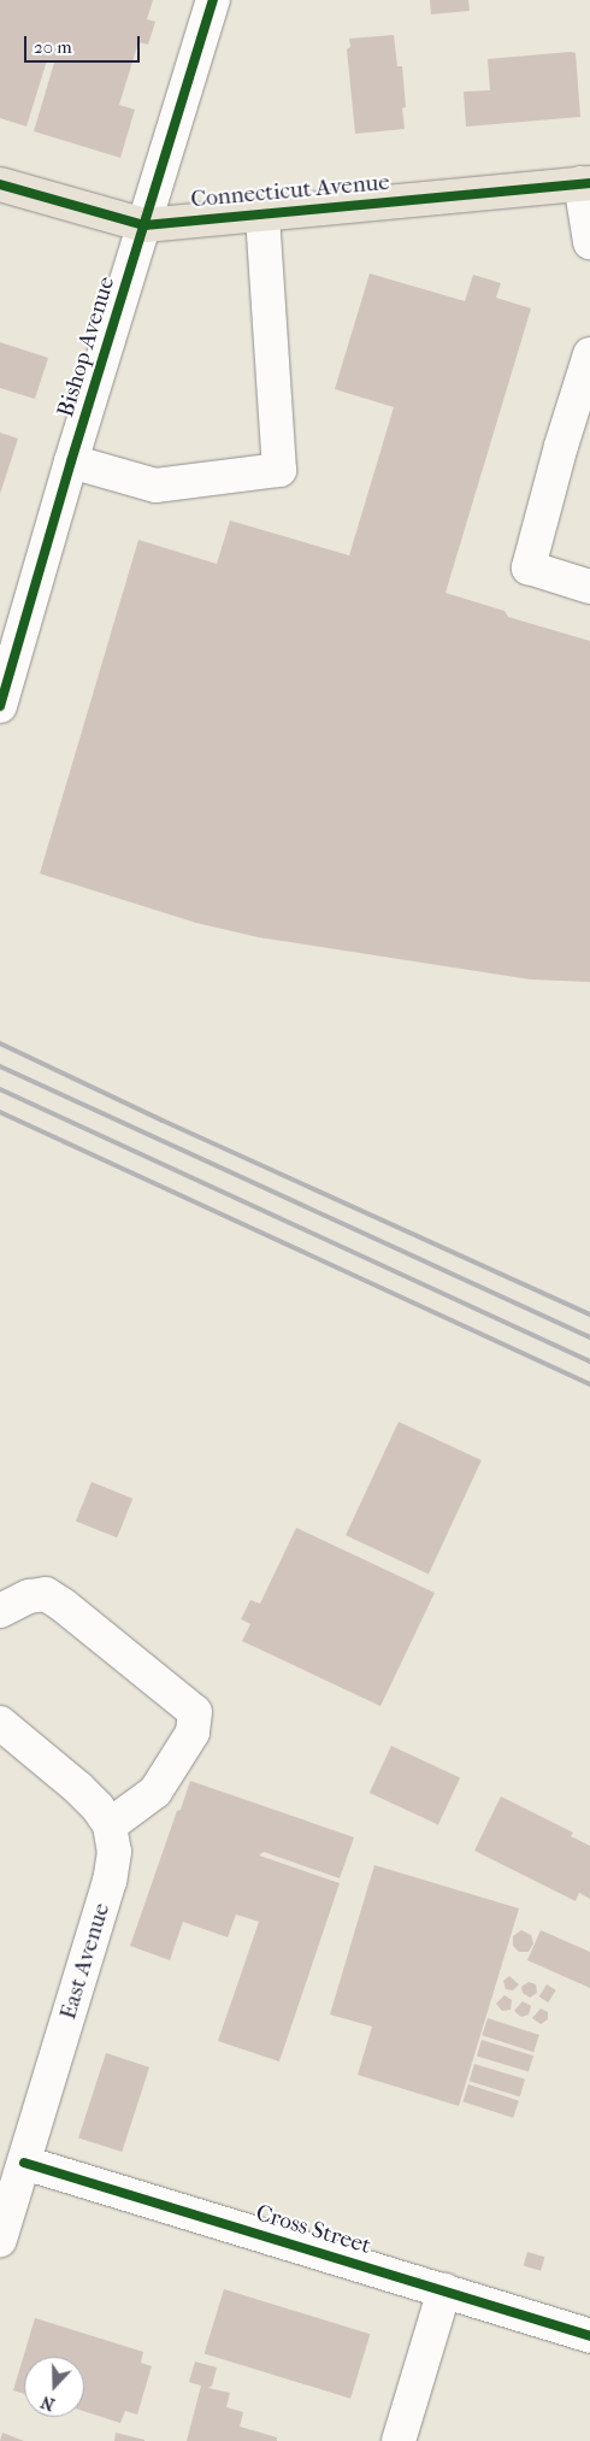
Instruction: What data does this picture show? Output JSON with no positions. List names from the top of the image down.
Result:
{
  "streets": {
    "main road": ["Connecticut Avenue"],
    "street": ["Bishop Avenue", "East Avenue", "Cross Street"]
  },
  "crossings": [
    ["Connecticut Avenue", "Bishop Avenue"],
    ["East Avenue", "Cross Street"]
  ],
  "scale_bar": "20 m",
  "north": "bottom"
}
